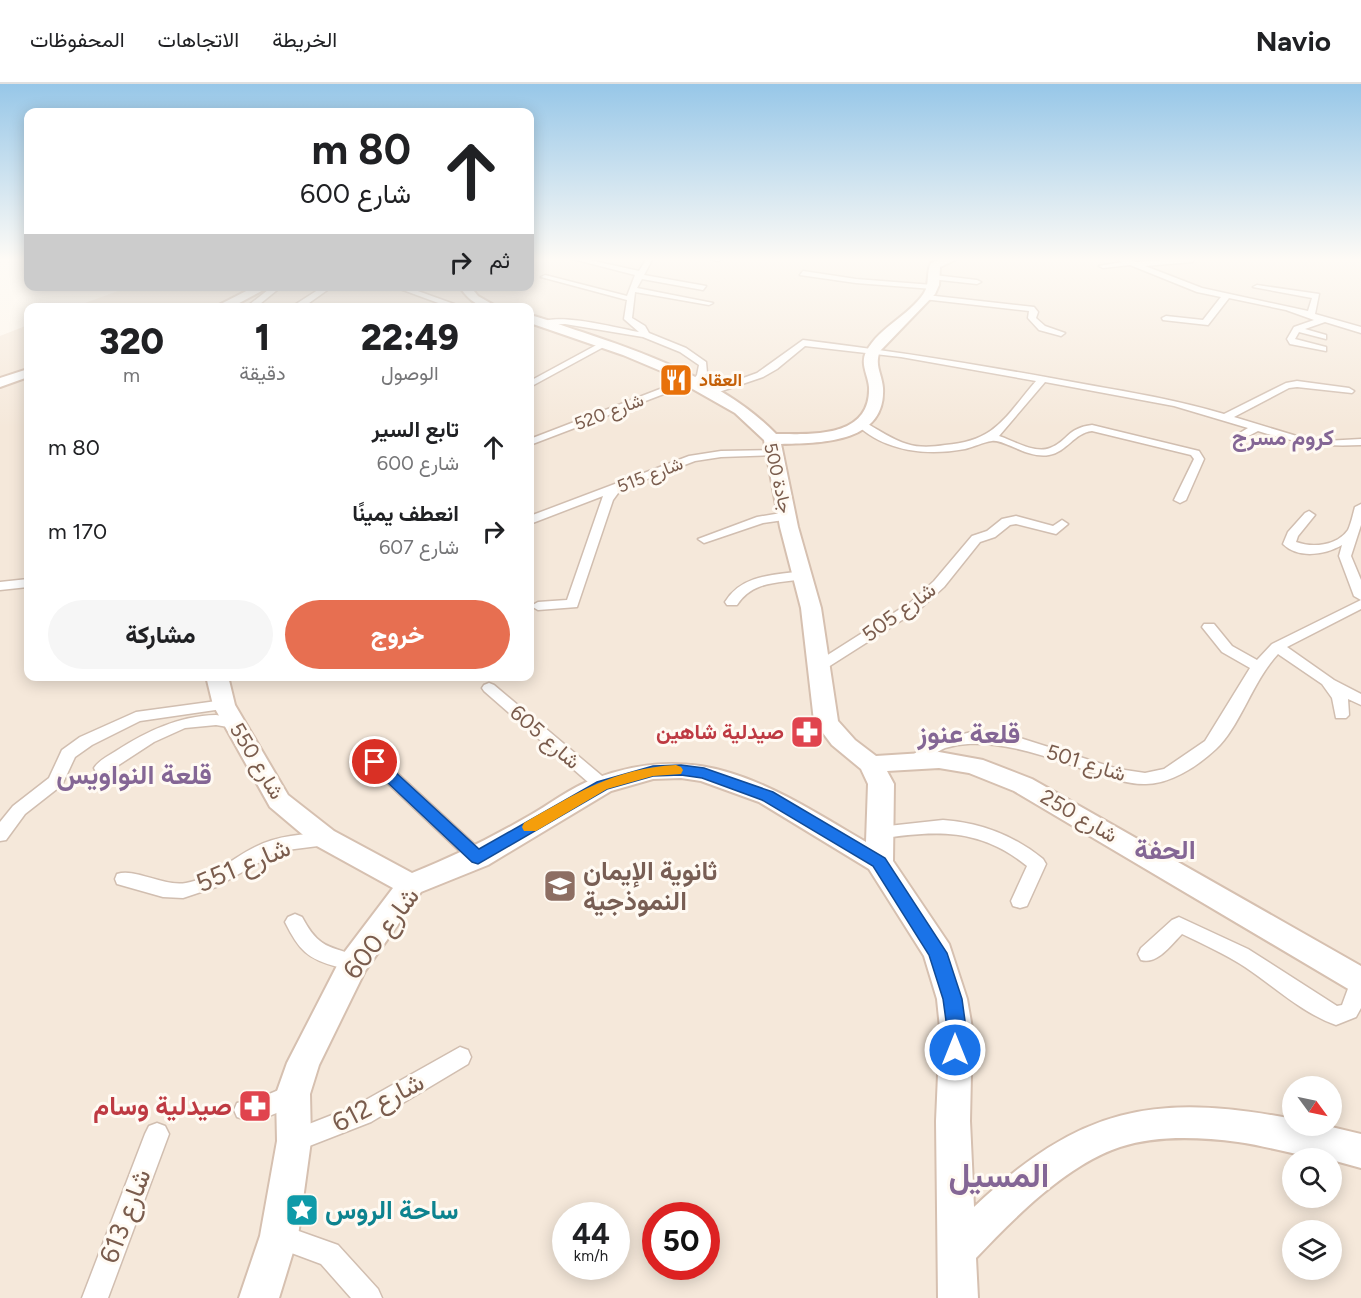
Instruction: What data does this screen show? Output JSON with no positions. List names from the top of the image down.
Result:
{
  "streets": {
    "main road": [
      "جادة 500",
      "شارع 550",
      "شارع 250",
      "شارع 600"
    ],
    "street": [
      "شارع 520",
      "شارع 515",
      "شارع 505",
      "شارع 605",
      "شارع 501",
      "شارع 551",
      "شارع 612",
      "شارع 613"
    ]
  },
  "crossings": [
    ["شارع 520", "جادة 500"],
    ["شارع 515", "جادة 500"],
    ["جادة 500", "شارع 505"],
    ["جادة 500", "شارع 250"],
    ["شارع 605", "شارع 600"],
    ["شارع 550", "شارع 551"],
    ["شارع 550", "شارع 600"],
    ["شارع 501", "شارع 250"],
    ["شارع 600", "شارع 612"]
  ],
  "districts": [
    "كروم مسرج",
    "قلعة عنوز",
    "قلعة النواويس",
    "الحفة",
    "المسيل"
  ],
  "places": {
    "restaurant": ["العقاد"],
    "pharmacy": ["صيدلية شاهين", "صيدلية وسام"],
    "school or university": ["ثانوية الإيمان النموذجية"],
    "place": ["ساحة الروس"]
  },
  "north": "bottom right",
  "page": {
    "header": "Navio",
    "nav": ["الخريطة", "الاتجاهات", "المحفوظات"],
    "turn": ["80 m", "شارع 600"],
    "then": "ثم",
    "eta": [
      "22:49",
      "الوصول",
      "1",
      "دقيقة",
      "320",
      "m"
    ],
    "list": [
      {
        "name": "تابع السير",
        "note": "شارع 600",
        "value": "80 m"
      },
      {
        "name": "انعطف يمينًا",
        "note": "شارع 607",
        "value": "170 m"
      }
    ],
    "buttons": ["خروج", "مشاركة"],
    "speed": "44 km/h",
    "limit": "50"
  }
}
